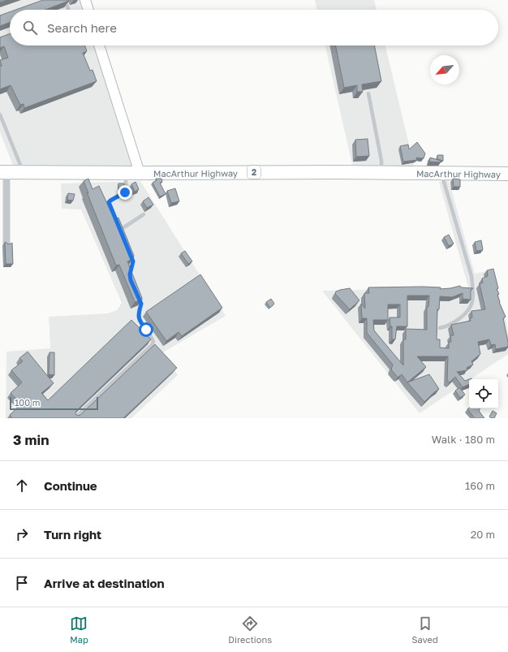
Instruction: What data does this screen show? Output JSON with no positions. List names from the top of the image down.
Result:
{
  "streets": {
    "highway": ["2", "MacArthur Highway"]
  },
  "scale_bar": "100 m",
  "north": "bottom left",
  "page": {
    "search": "Search here",
    "scale": "100 m",
    "heading": ["3 min", "Walk · 180 m"],
    "list": [
      ["Continue", "160 m"],
      ["Turn right", "20 m"],
      "Arrive at destination"
    ],
    "nav": ["Map", "Directions", "Saved"]
  }
}
